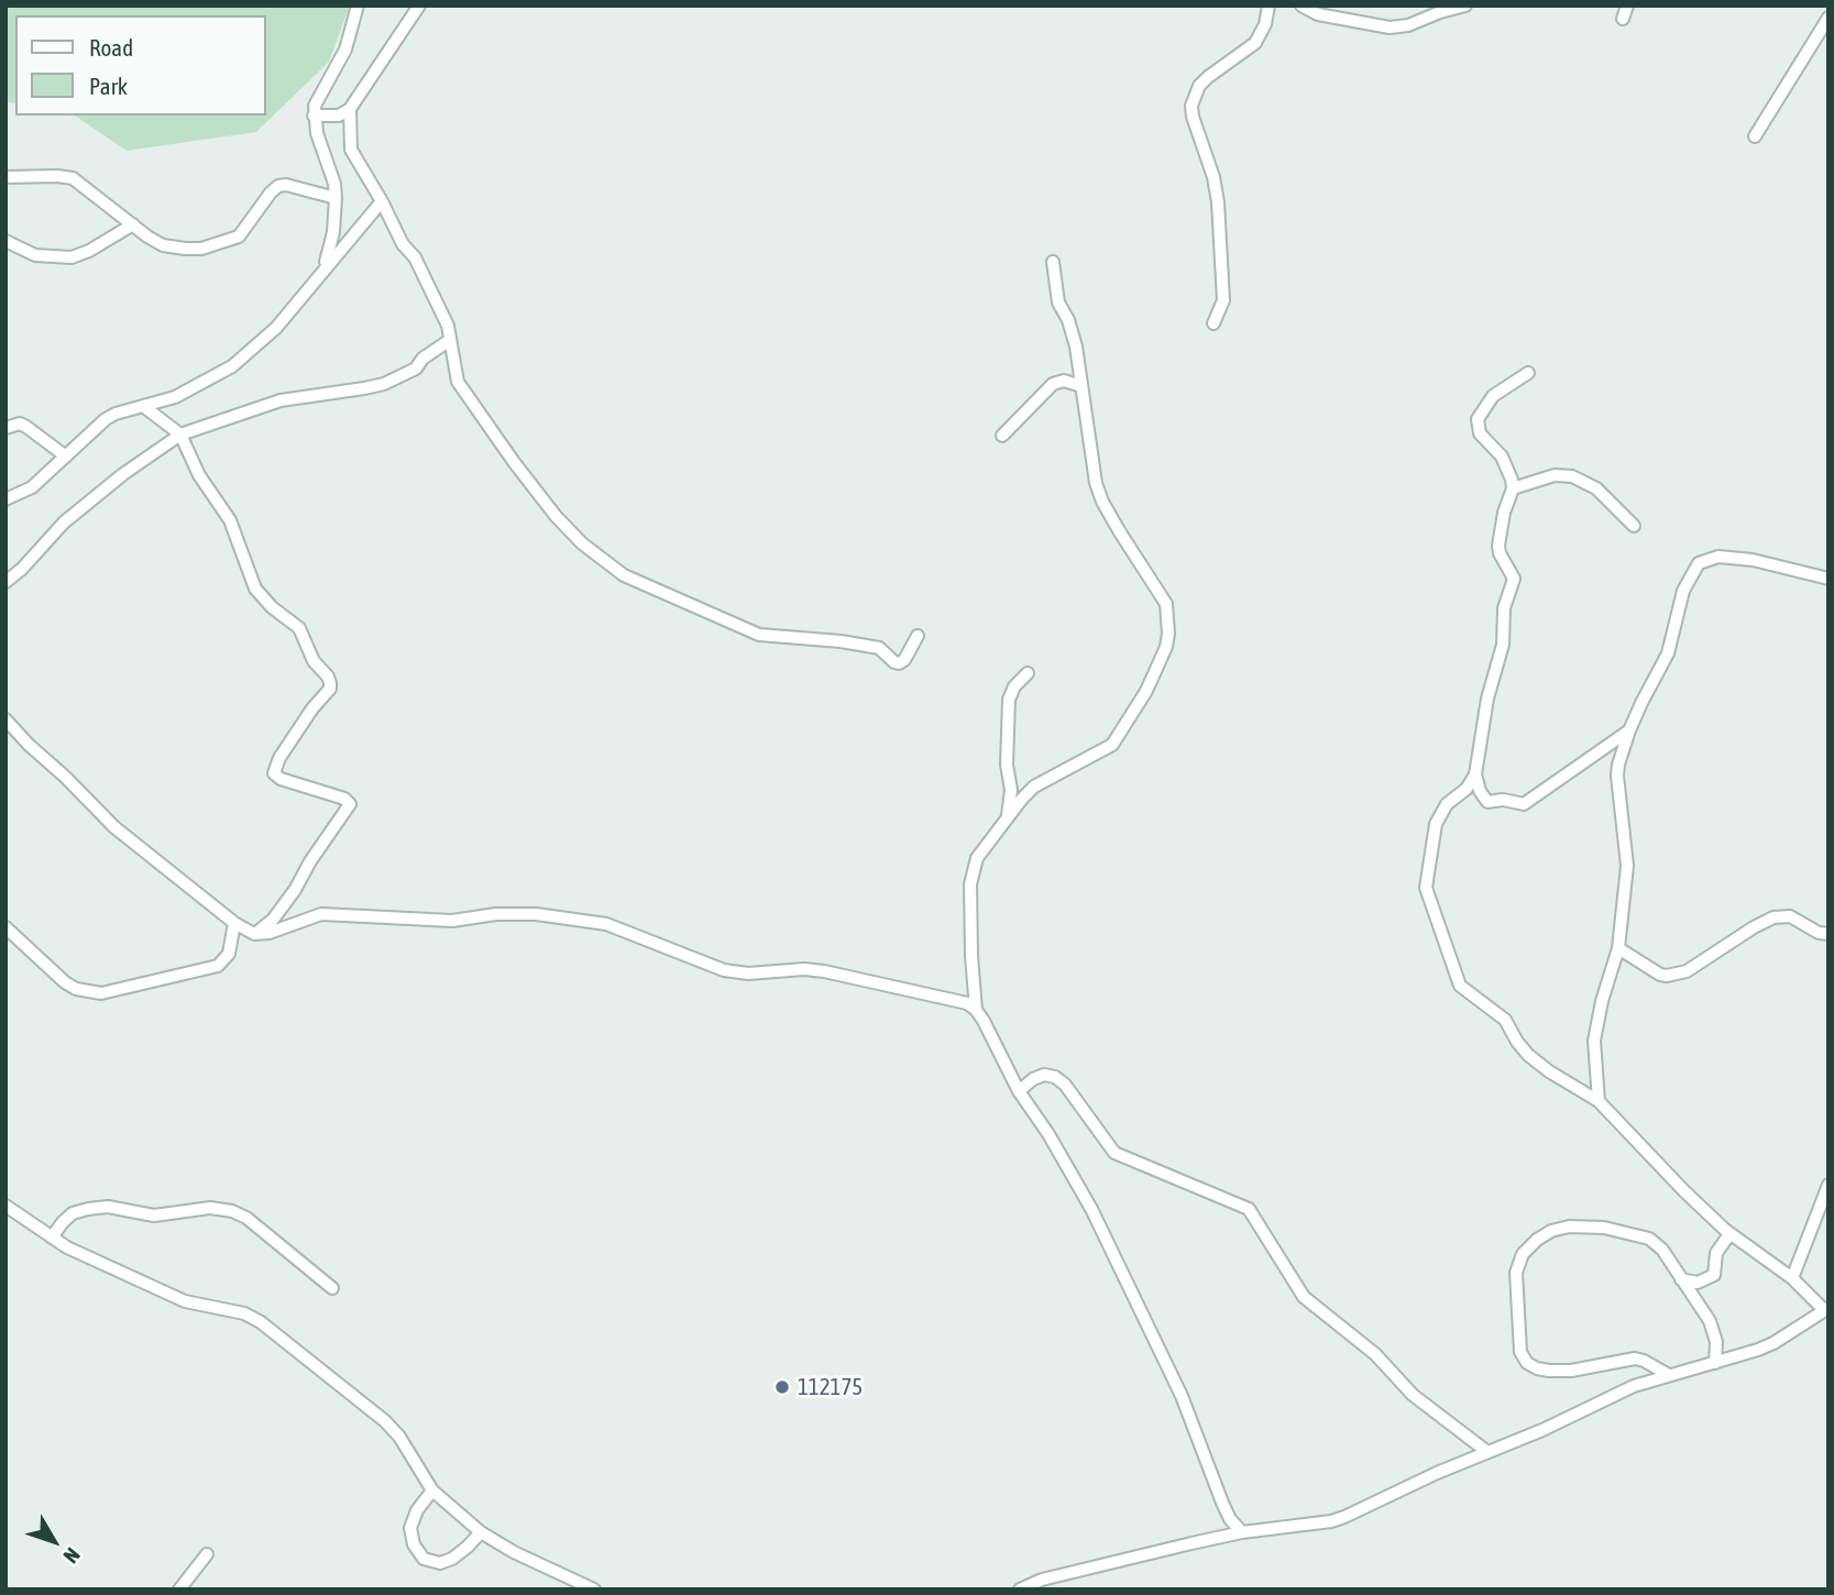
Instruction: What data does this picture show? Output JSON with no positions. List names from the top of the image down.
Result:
{
  "places": ["112175"],
  "legend": ["Road", "Park"],
  "north": "bottom right"
}
